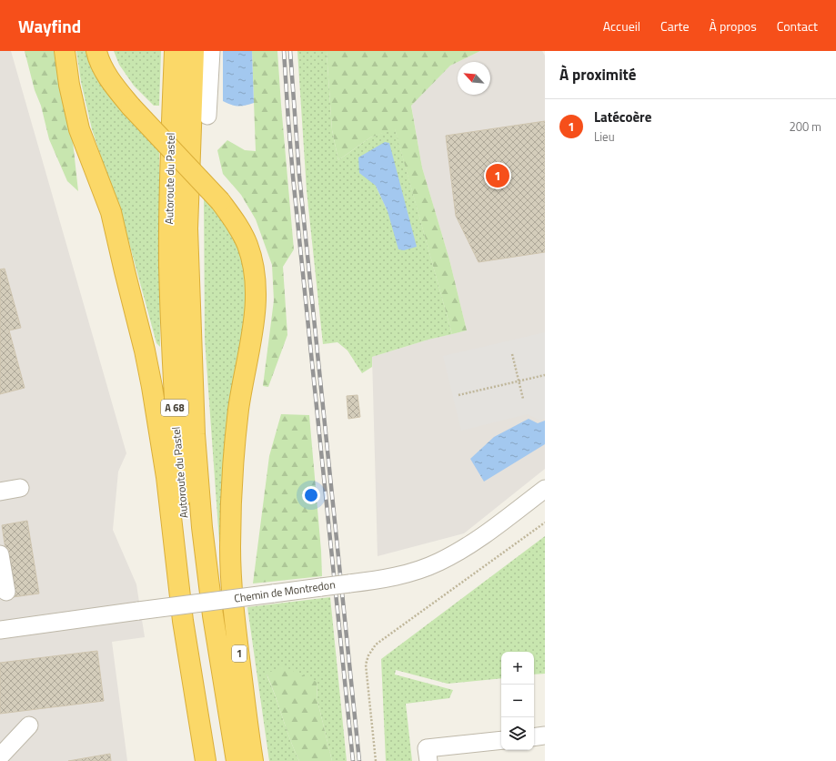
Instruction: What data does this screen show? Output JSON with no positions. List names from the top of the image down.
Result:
{
  "streets": {
    "highway": ["Autoroute du Pastel", "A 68", "1"],
    "street": ["Chemin de Montredon"]
  },
  "north": "top left",
  "page": {
    "header": "Wayfind",
    "nav": [
      "Accueil",
      "Carte",
      "À propos",
      "Contact"
    ],
    "heading": "À proximité",
    "list": [
      {
        "mark": "1",
        "name": "Latécoère",
        "note": "Lieu",
        "value": "200 m"
      }
    ],
    "pins": "1",
    "map_buttons": ["+", "−"]
  }
}
